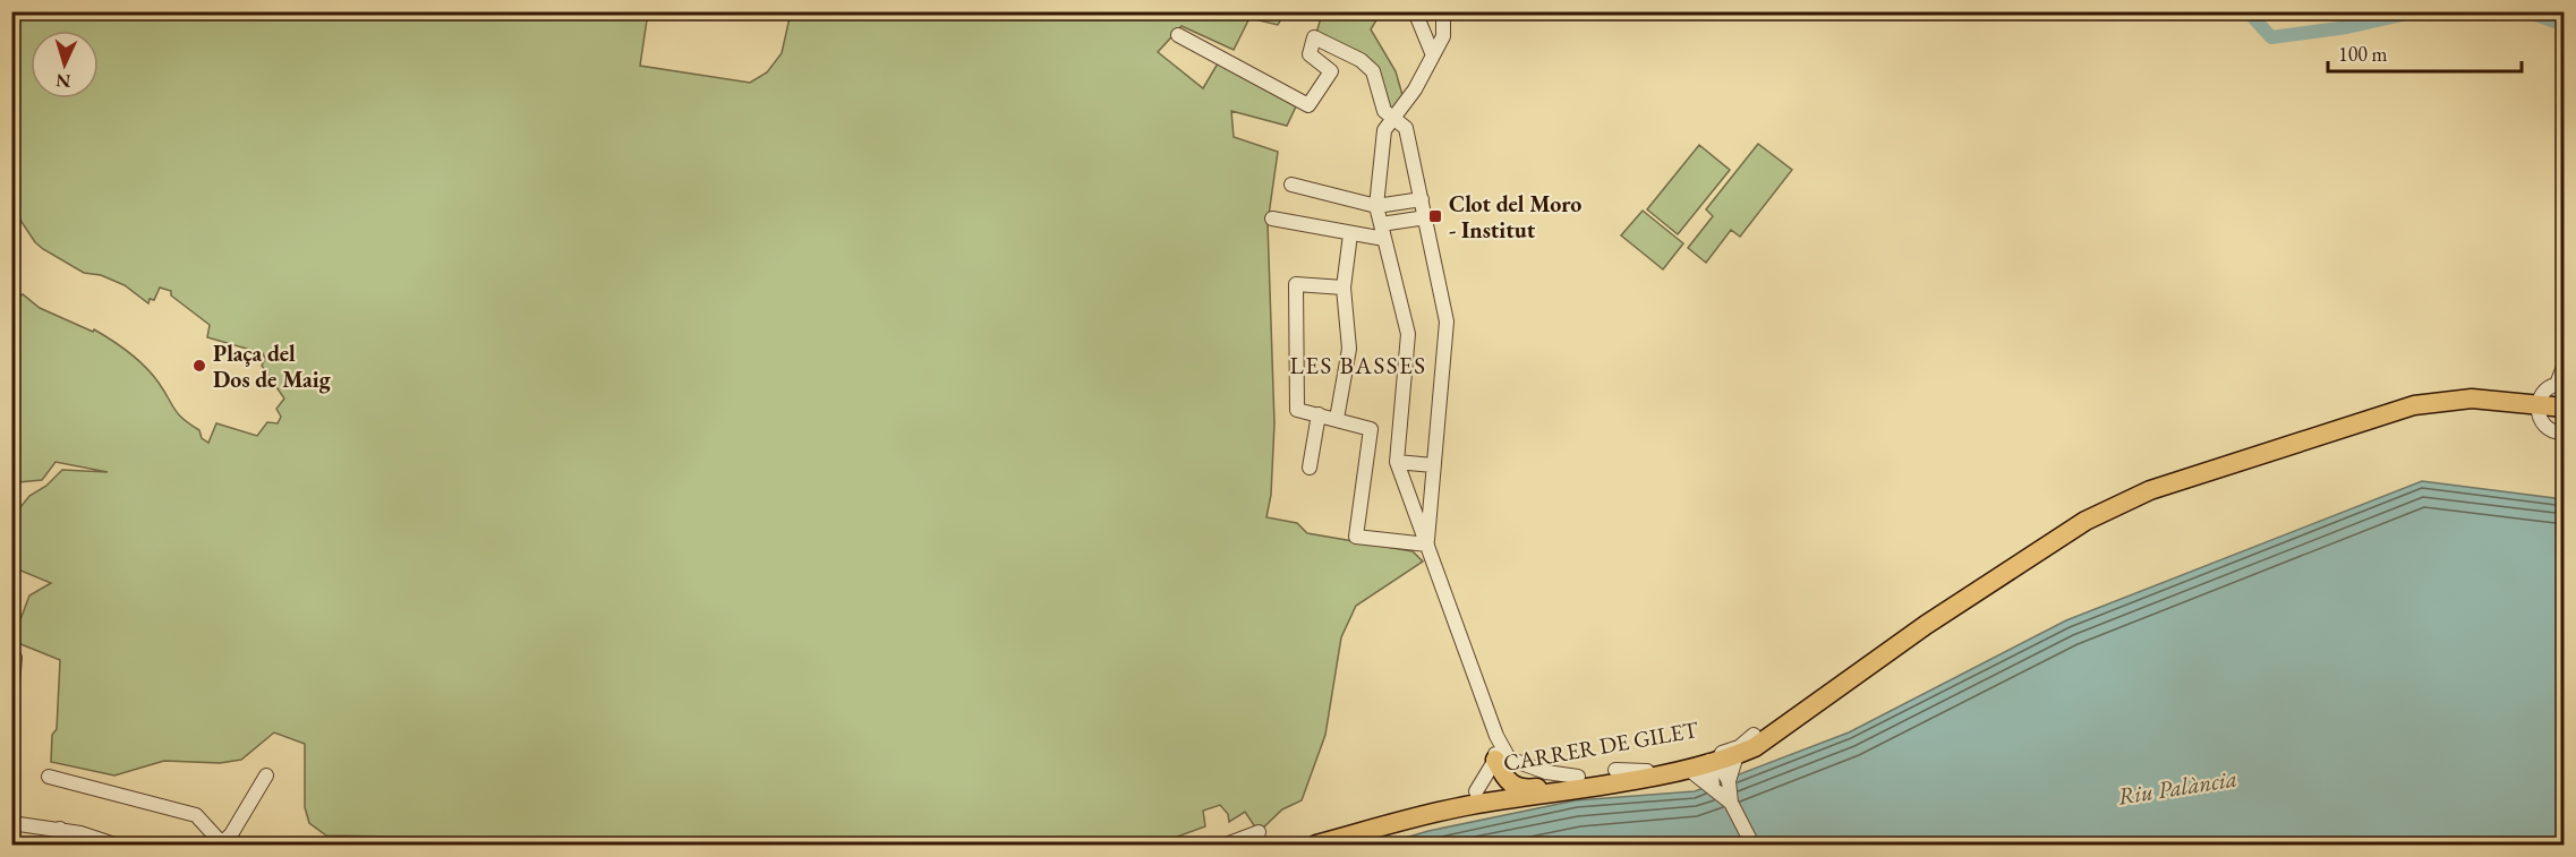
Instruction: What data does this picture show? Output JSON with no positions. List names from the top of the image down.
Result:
{
  "streets": {
    "main road": ["CARRER DE GILET"]
  },
  "districts": ["LES BASSES"],
  "water": ["Riu Palància"],
  "places": {
    "transit": ["Clot del Moro - Institut"],
    "other": ["Plaça del Dos de Maig"]
  },
  "scale_bar": "100 m",
  "north": "bottom"
}
